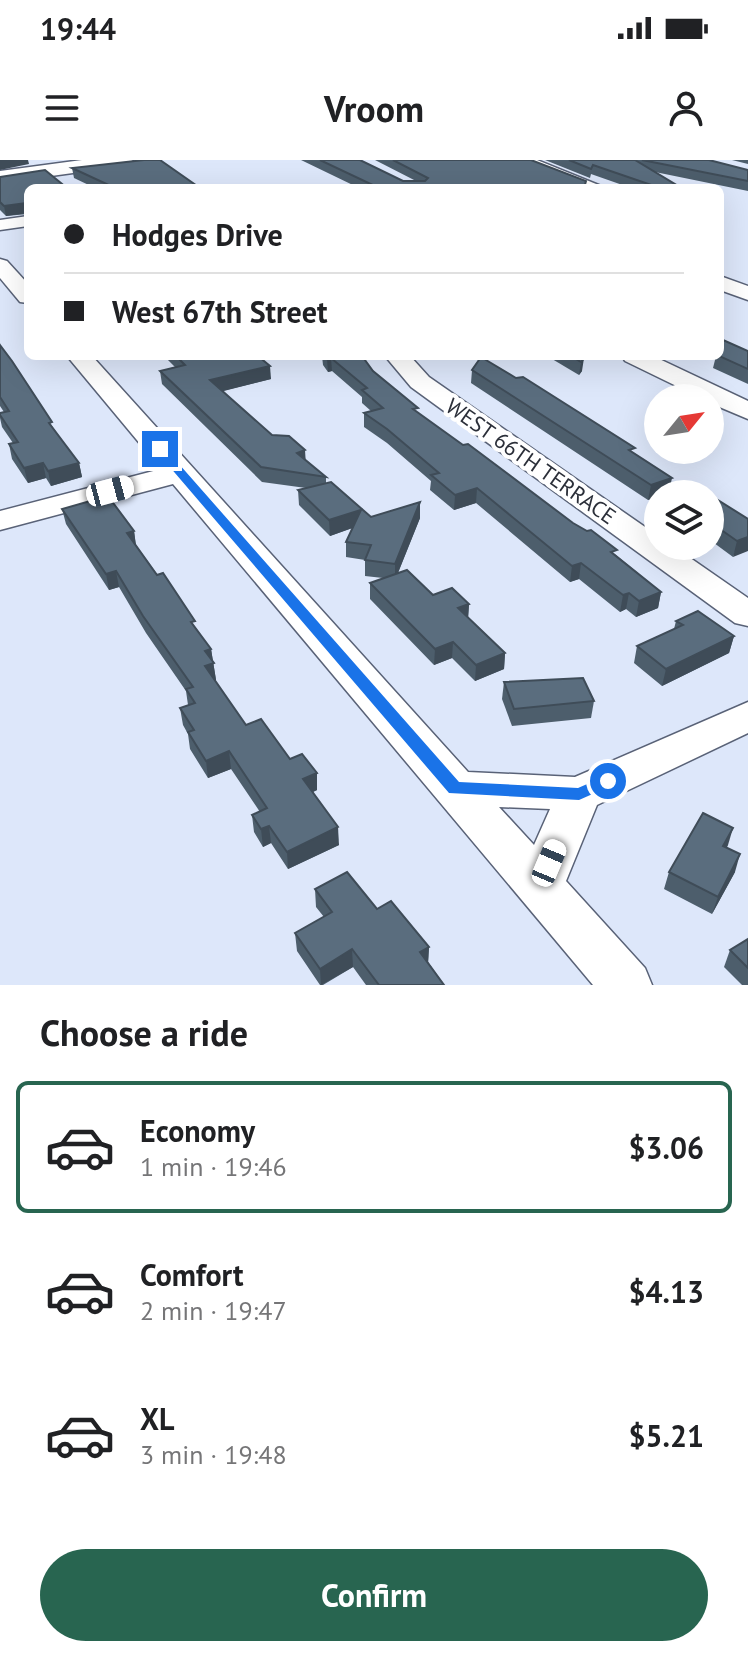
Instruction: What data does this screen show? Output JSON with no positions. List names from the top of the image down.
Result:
{
  "streets": {
    "street": ["WEST 66TH TERRACE"]
  },
  "north": "top right",
  "page": {
    "status": "19:44",
    "header": "Vroom",
    "banner": ["Hodges Drive", "West 67th Street"],
    "heading": "Choose a ride",
    "list": [
      {
        "name": "Economy",
        "note": "1 min · 19:46",
        "value": "$3.06"
      },
      {
        "name": "Comfort",
        "note": "2 min · 19:47",
        "value": "$4.13"
      },
      {
        "name": "XL",
        "note": "3 min · 19:48",
        "value": "$5.21"
      }
    ],
    "buttons": "Confirm"
  }
}
